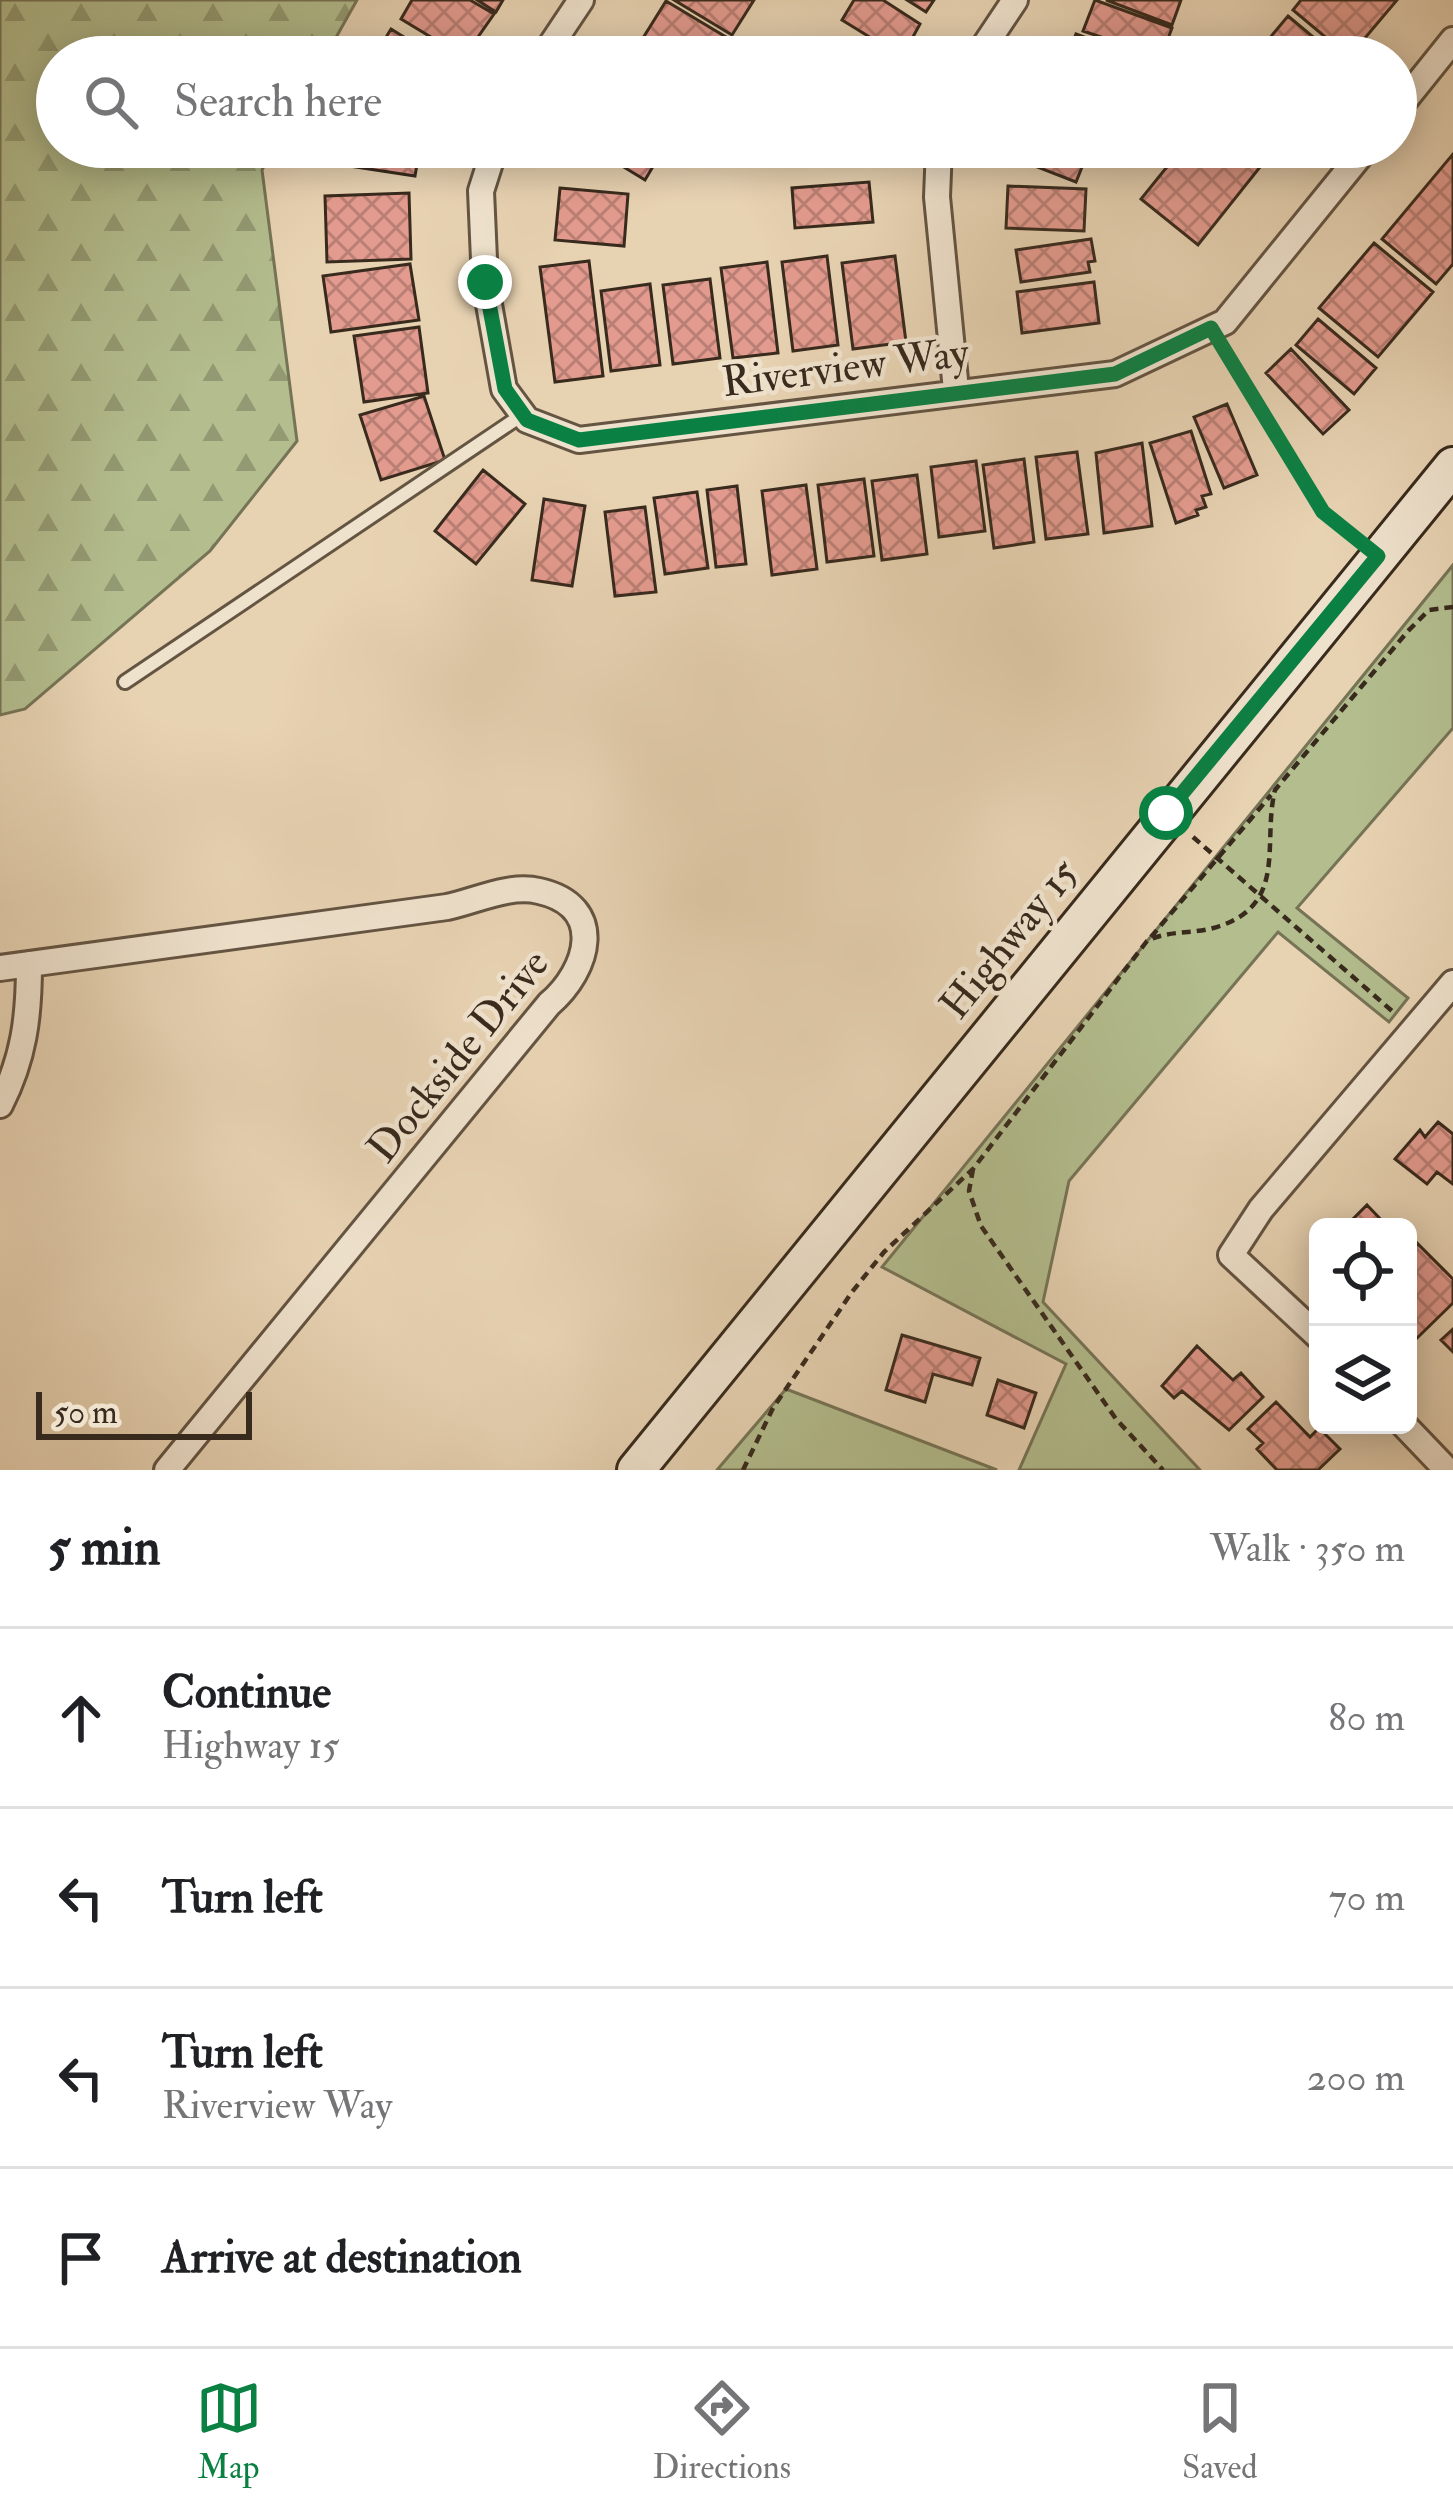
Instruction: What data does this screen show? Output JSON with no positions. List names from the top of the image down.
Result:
{
  "streets": {
    "main road": ["Highway 15"],
    "street": ["Riverview Way", "Dockside Drive"]
  },
  "scale_bar": "50 m",
  "page": {
    "search": "Search here",
    "scale": "50 m",
    "heading": ["5 min", "Walk · 350 m"],
    "list": [
      ["Continue", "Highway 15", "80 m"],
      ["Turn left", "70 m"],
      ["Turn left", "Riverview Way", "200 m"],
      "Arrive at destination"
    ],
    "nav": ["Map", "Directions", "Saved"]
  }
}
